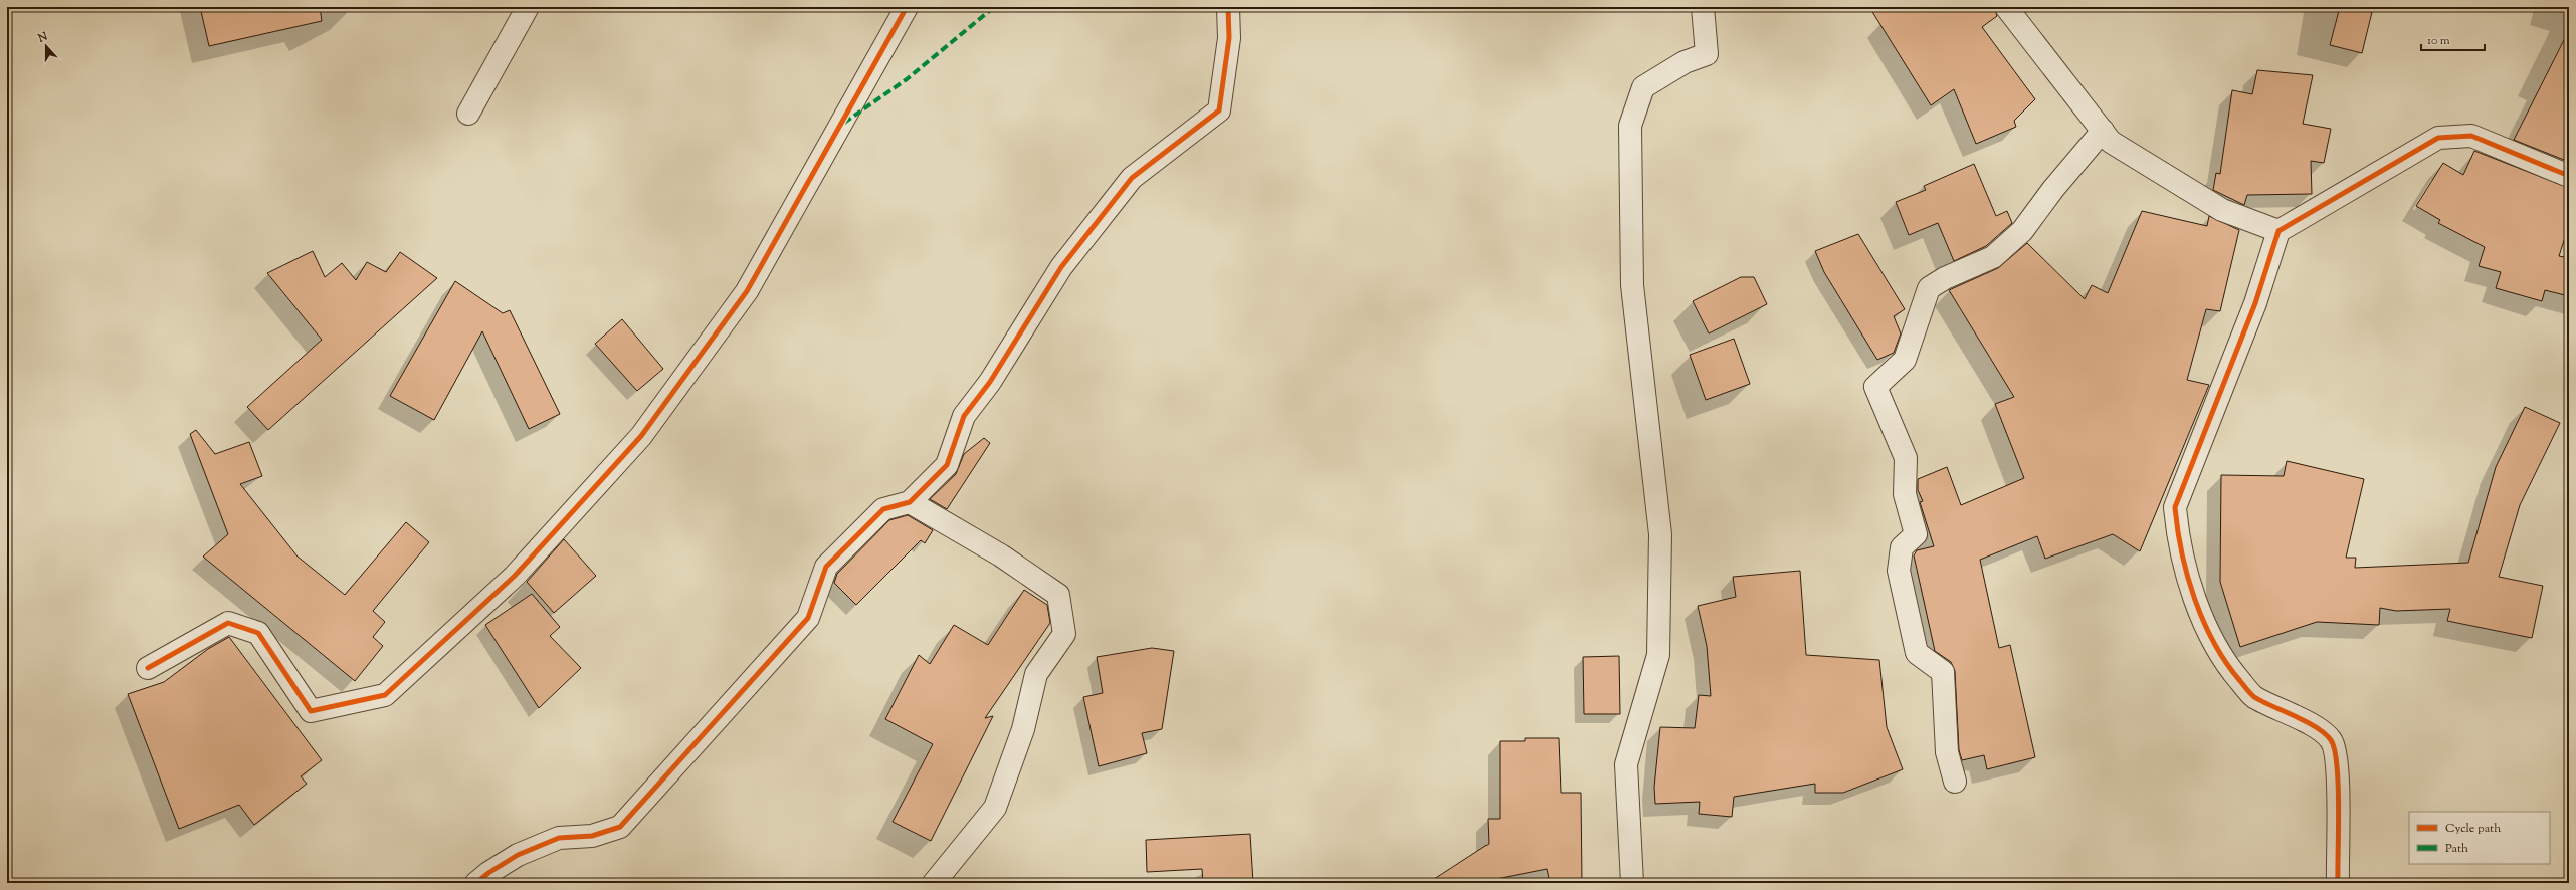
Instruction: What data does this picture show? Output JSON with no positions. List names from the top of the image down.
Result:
{
  "legend": ["Cycle path", "Path"],
  "scale_bar": "10 m",
  "north": "top"
}
